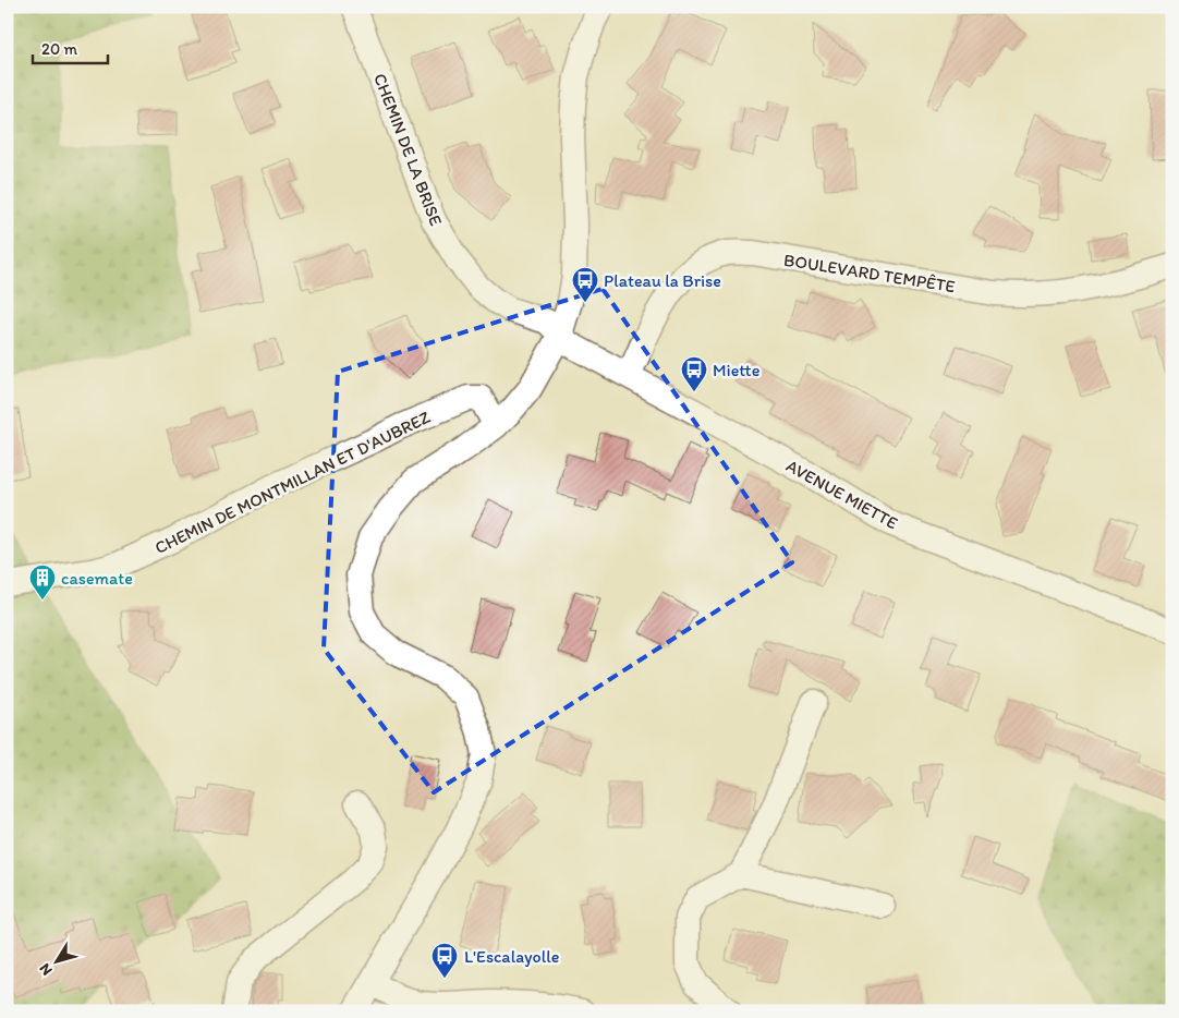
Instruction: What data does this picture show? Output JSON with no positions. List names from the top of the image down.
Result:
{
  "streets": {
    "street": [
      "CHEMIN DE LA BRISE",
      "BOULEVARD TEMPÊTE",
      "CHEMIN DE MONTMILLAN ET D'AUBREZ",
      "AVENUE MIETTE"
    ]
  },
  "crossings": [
    ["CHEMIN DE LA BRISE", "AVENUE MIETTE"],
    ["BOULEVARD TEMPÊTE", "AVENUE MIETTE"]
  ],
  "places": {
    "bus stop": ["Plateau la Brise", "Miette", "L'Escalayolle"],
    "building": ["casemate"]
  },
  "scale_bar": "20 m",
  "north": "bottom left"
}
